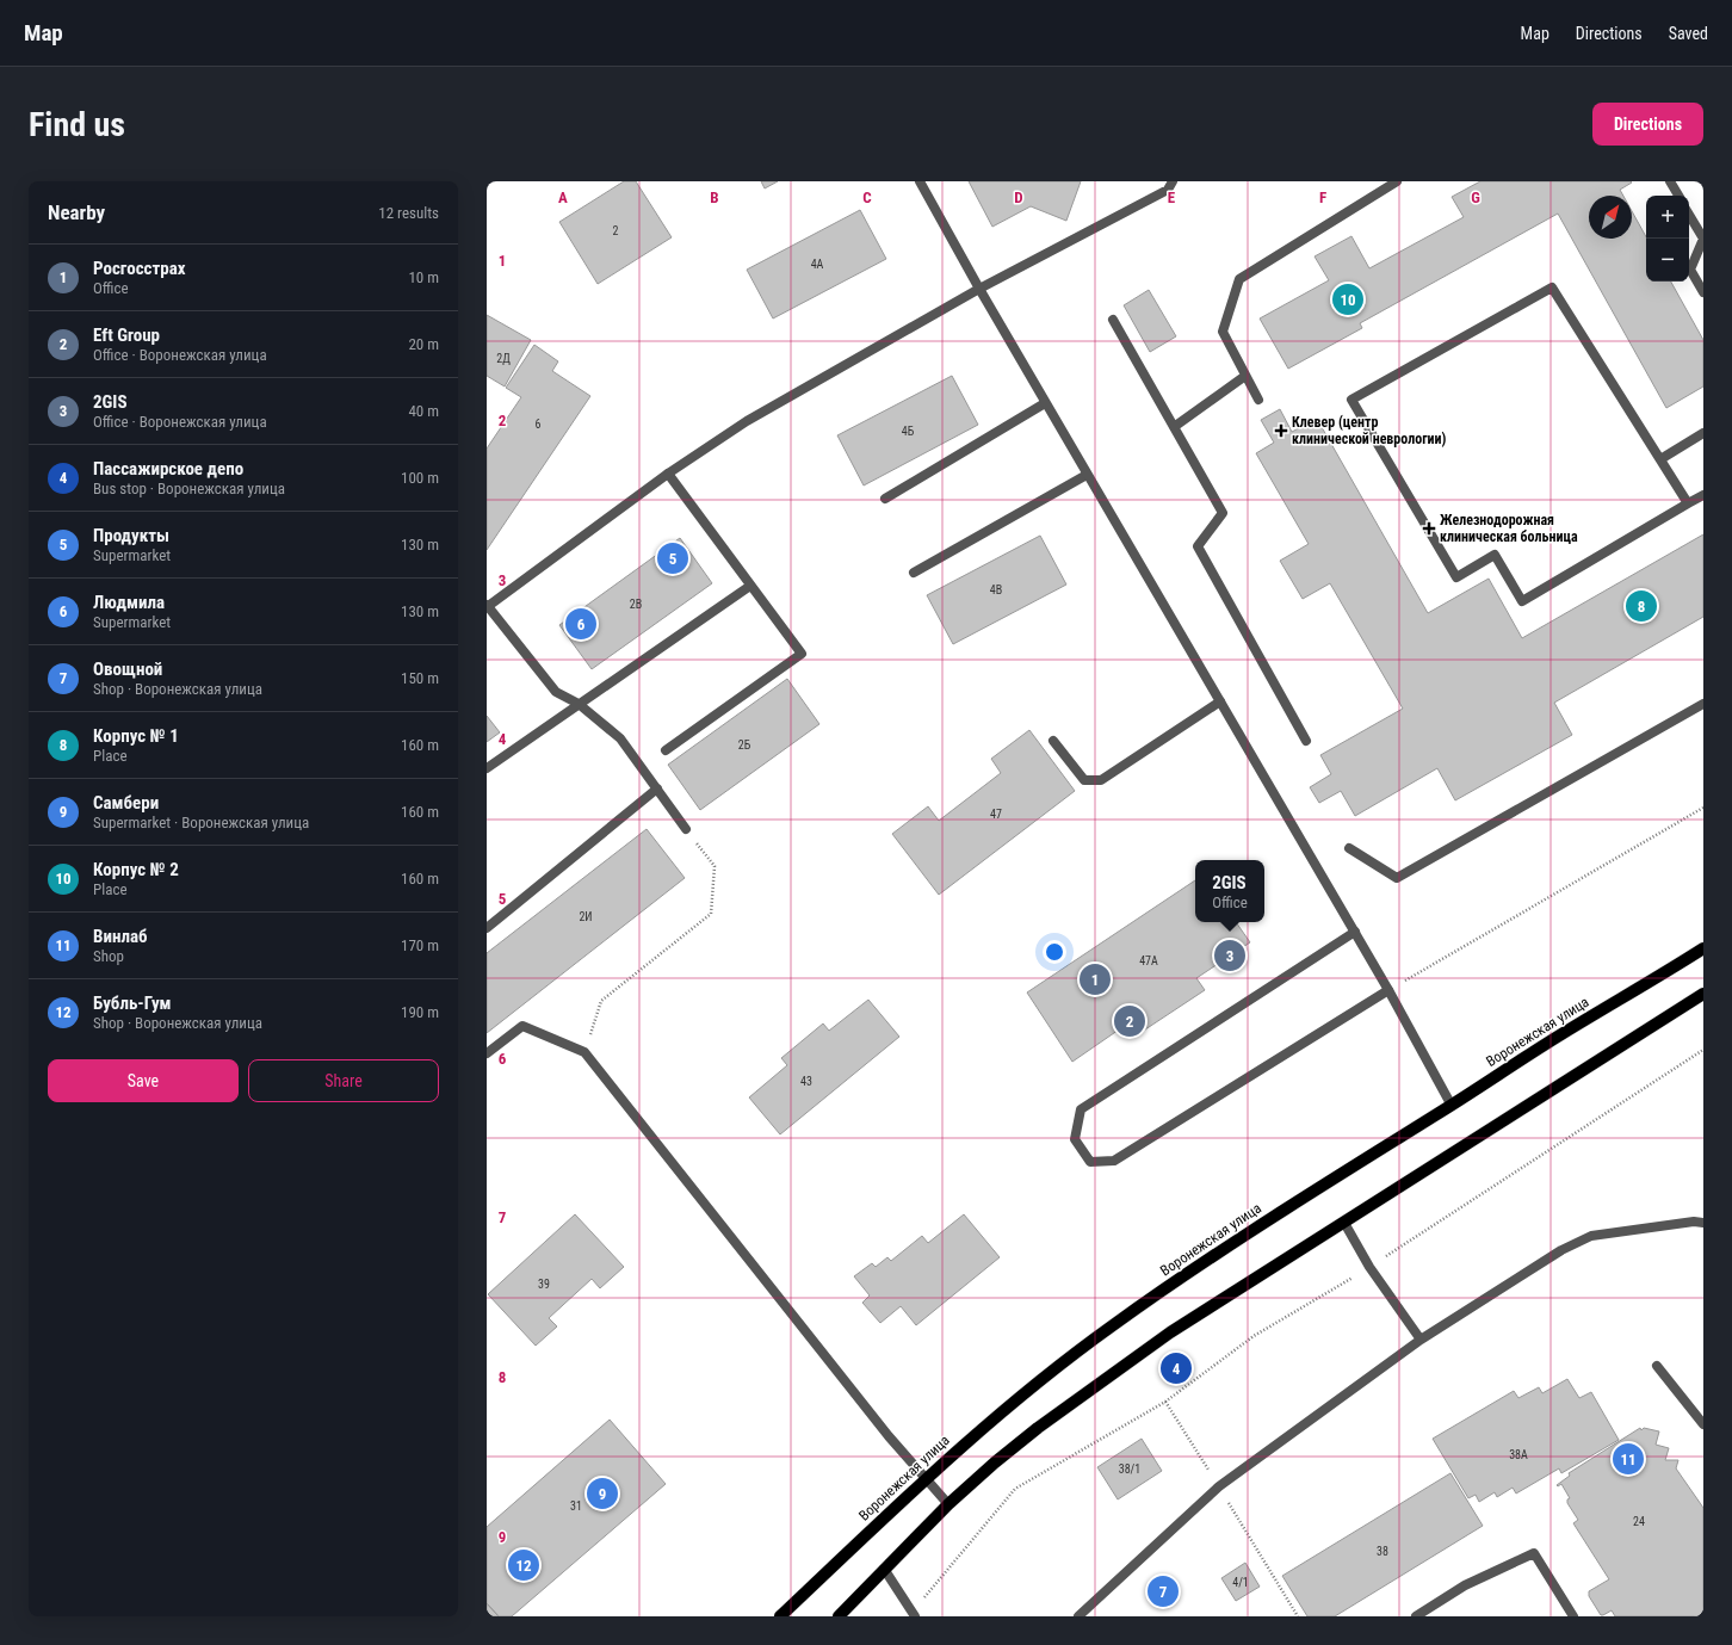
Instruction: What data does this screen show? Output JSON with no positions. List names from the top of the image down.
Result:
{
  "streets": {
    "main road": ["Воронежская улица"]
  },
  "places": {
    "health": ["Клевер (центр клинической неврологии)", "Железнодорожная клиническая больница"]
  },
  "house_numbers": [
    "2",
    "4А",
    "2Д",
    "6",
    "4Б",
    "4В",
    "2В",
    "2Б",
    "47",
    "2И",
    "47А",
    "43",
    "39",
    "38А",
    "38/1",
    "31",
    "24",
    "38",
    "4/1"
  ],
  "north": "top right",
  "page": {
    "header": "Map",
    "nav": ["Map", "Directions", "Saved"],
    "buttons": [
      "Directions",
      ["Save", "Share"]
    ],
    "title": "Find us",
    "heading": ["Nearby", "12 results"],
    "map_buttons": ["+", "−"],
    "list": [
      {
        "mark": "1",
        "name": "Росгосстрах",
        "note": "Office",
        "value": "10 m"
      },
      {
        "mark": "2",
        "name": "Eft Group",
        "note": "Office · Воронежская улица",
        "value": "20 m"
      },
      {
        "mark": "3",
        "name": "2GIS",
        "note": "Office · Воронежская улица",
        "value": "40 m"
      },
      {
        "mark": "4",
        "name": "Пассажирское депо",
        "note": "Bus stop · Воронежская улица",
        "value": "100 m"
      },
      {
        "mark": "5",
        "name": "Продукты",
        "note": "Supermarket",
        "value": "130 m"
      },
      {
        "mark": "6",
        "name": "Людмила",
        "note": "Supermarket",
        "value": "130 m"
      },
      {
        "mark": "7",
        "name": "Овощной",
        "note": "Shop · Воронежская улица",
        "value": "150 m"
      },
      {
        "mark": "8",
        "name": "Корпус № 1",
        "note": "Place",
        "value": "160 m"
      },
      {
        "mark": "9",
        "name": "Самбери",
        "note": "Supermarket · Воронежская улица",
        "value": "160 m"
      },
      {
        "mark": "10",
        "name": "Корпус № 2",
        "note": "Place",
        "value": "160 m"
      },
      {
        "mark": "11",
        "name": "Винлаб",
        "note": "Shop",
        "value": "170 m"
      },
      {
        "mark": "12",
        "name": "Бубль-Гум",
        "note": "Shop · Воронежская улица",
        "value": "190 m"
      }
    ],
    "pins": [
      "10",
      "5",
      "8",
      "6",
      "3",
      "1",
      "2",
      "4",
      "11",
      "9",
      "12",
      "7"
    ],
    "popup": ["2GIS", "Office"]
  },
  "grid": {
    "columns": [
      "A",
      "B",
      "C",
      "D",
      "E",
      "F",
      "G"
    ],
    "rows": [
      "1",
      "2",
      "3",
      "4",
      "5",
      "6",
      "7",
      "8",
      "9"
    ]
  }
}
